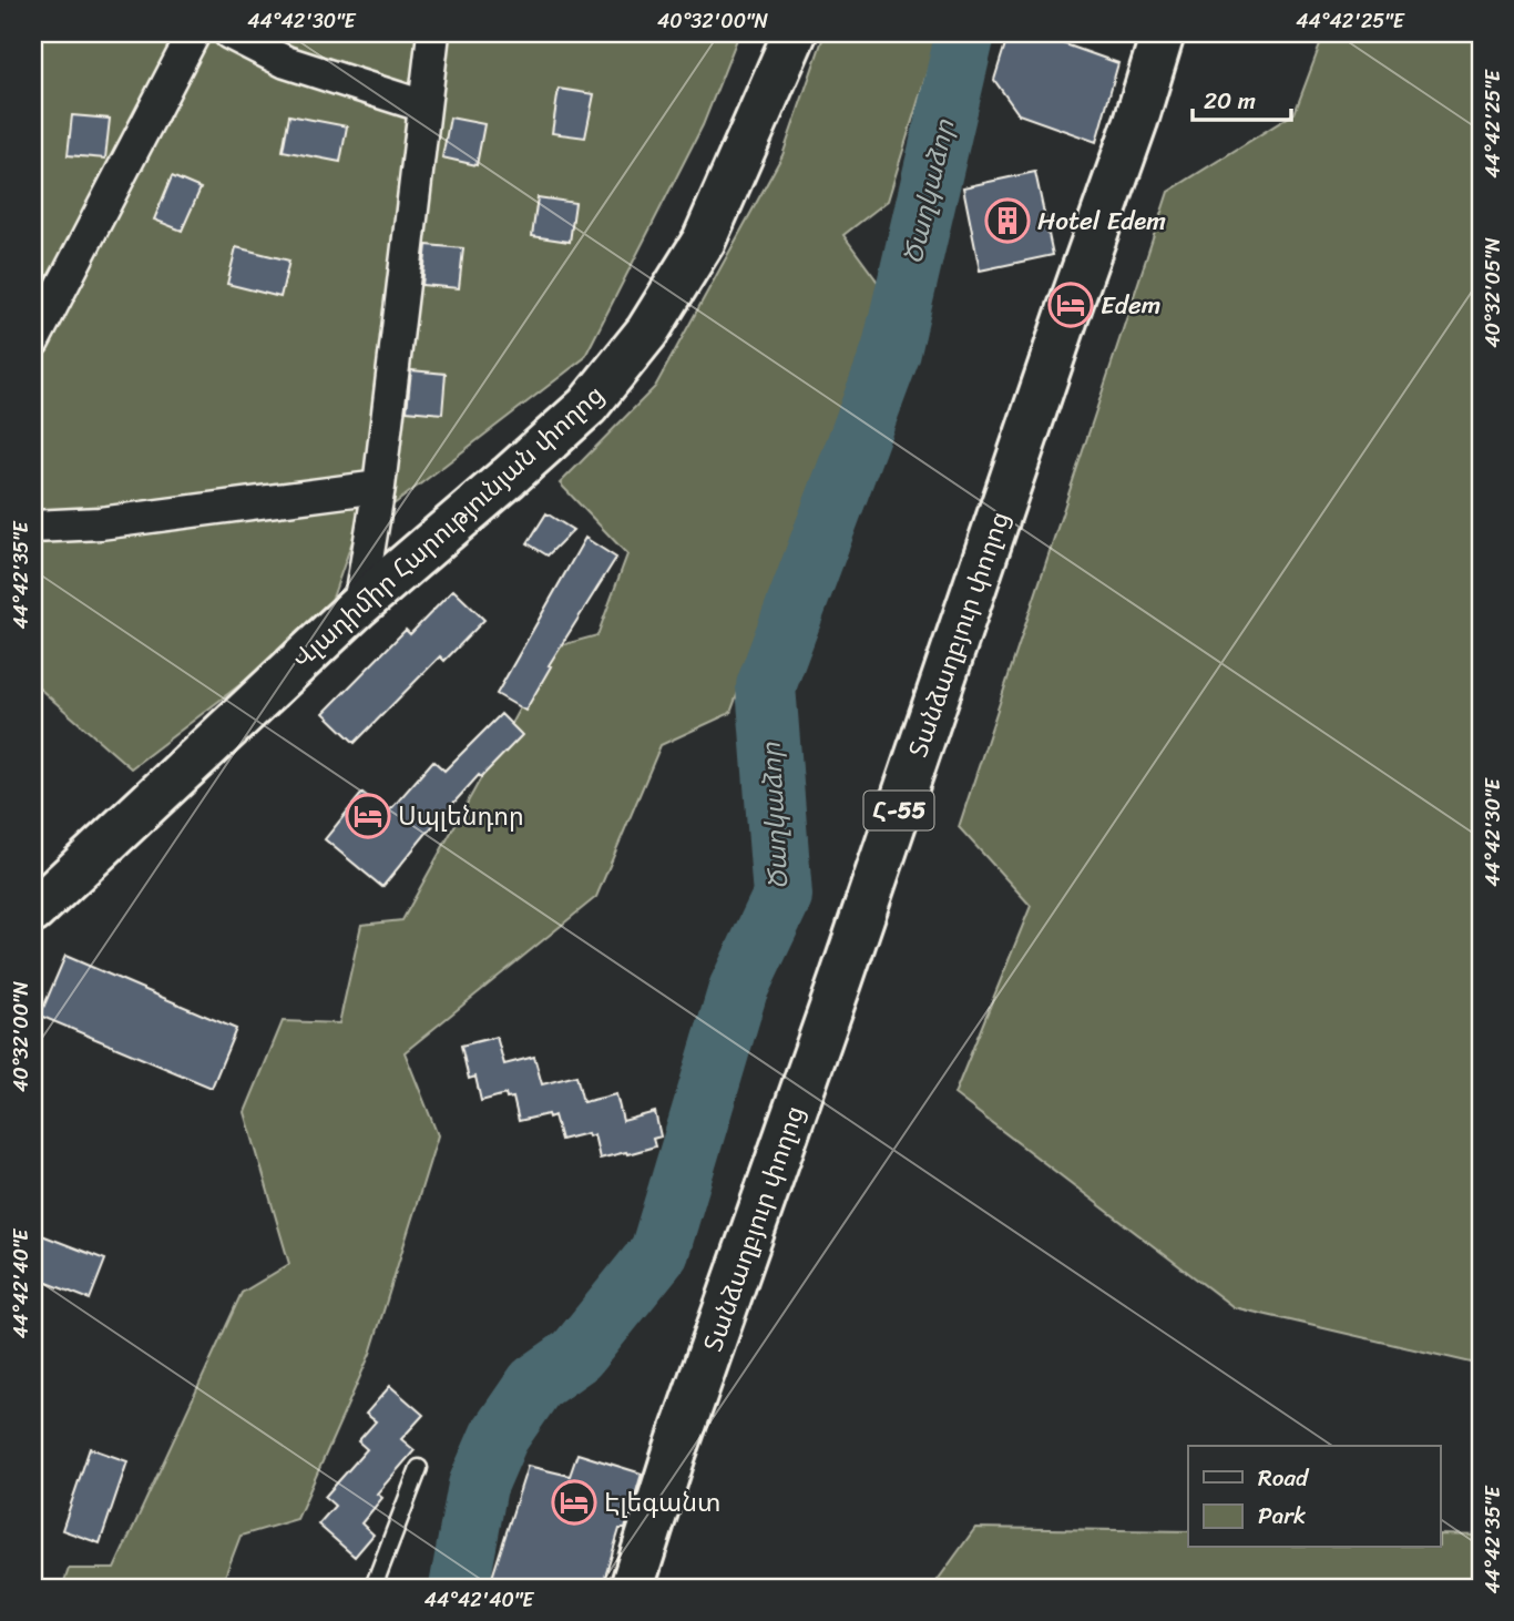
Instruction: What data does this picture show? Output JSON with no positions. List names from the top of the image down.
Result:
{
  "streets": {
    "main road": ["Վլադիմիր Հարությունյան փողոց", "Տանձաղբյուր փողոց", "Հ-55"]
  },
  "water": ["Ծաղկաձոր"],
  "places": {
    "building": ["Hotel Edem"],
    "hotel": ["Edem", "Սպլենդոր", "Էլեգանտ"]
  },
  "legend": ["Road", "Park"],
  "scale_bar": "20 m",
  "coordinates": [
    "44°42'30\"E",
    "40°32'00\"N",
    "44°42'25\"E",
    "40°32'05\"N",
    "44°42'35\"E",
    "44°42'40\"E"
  ]
}
